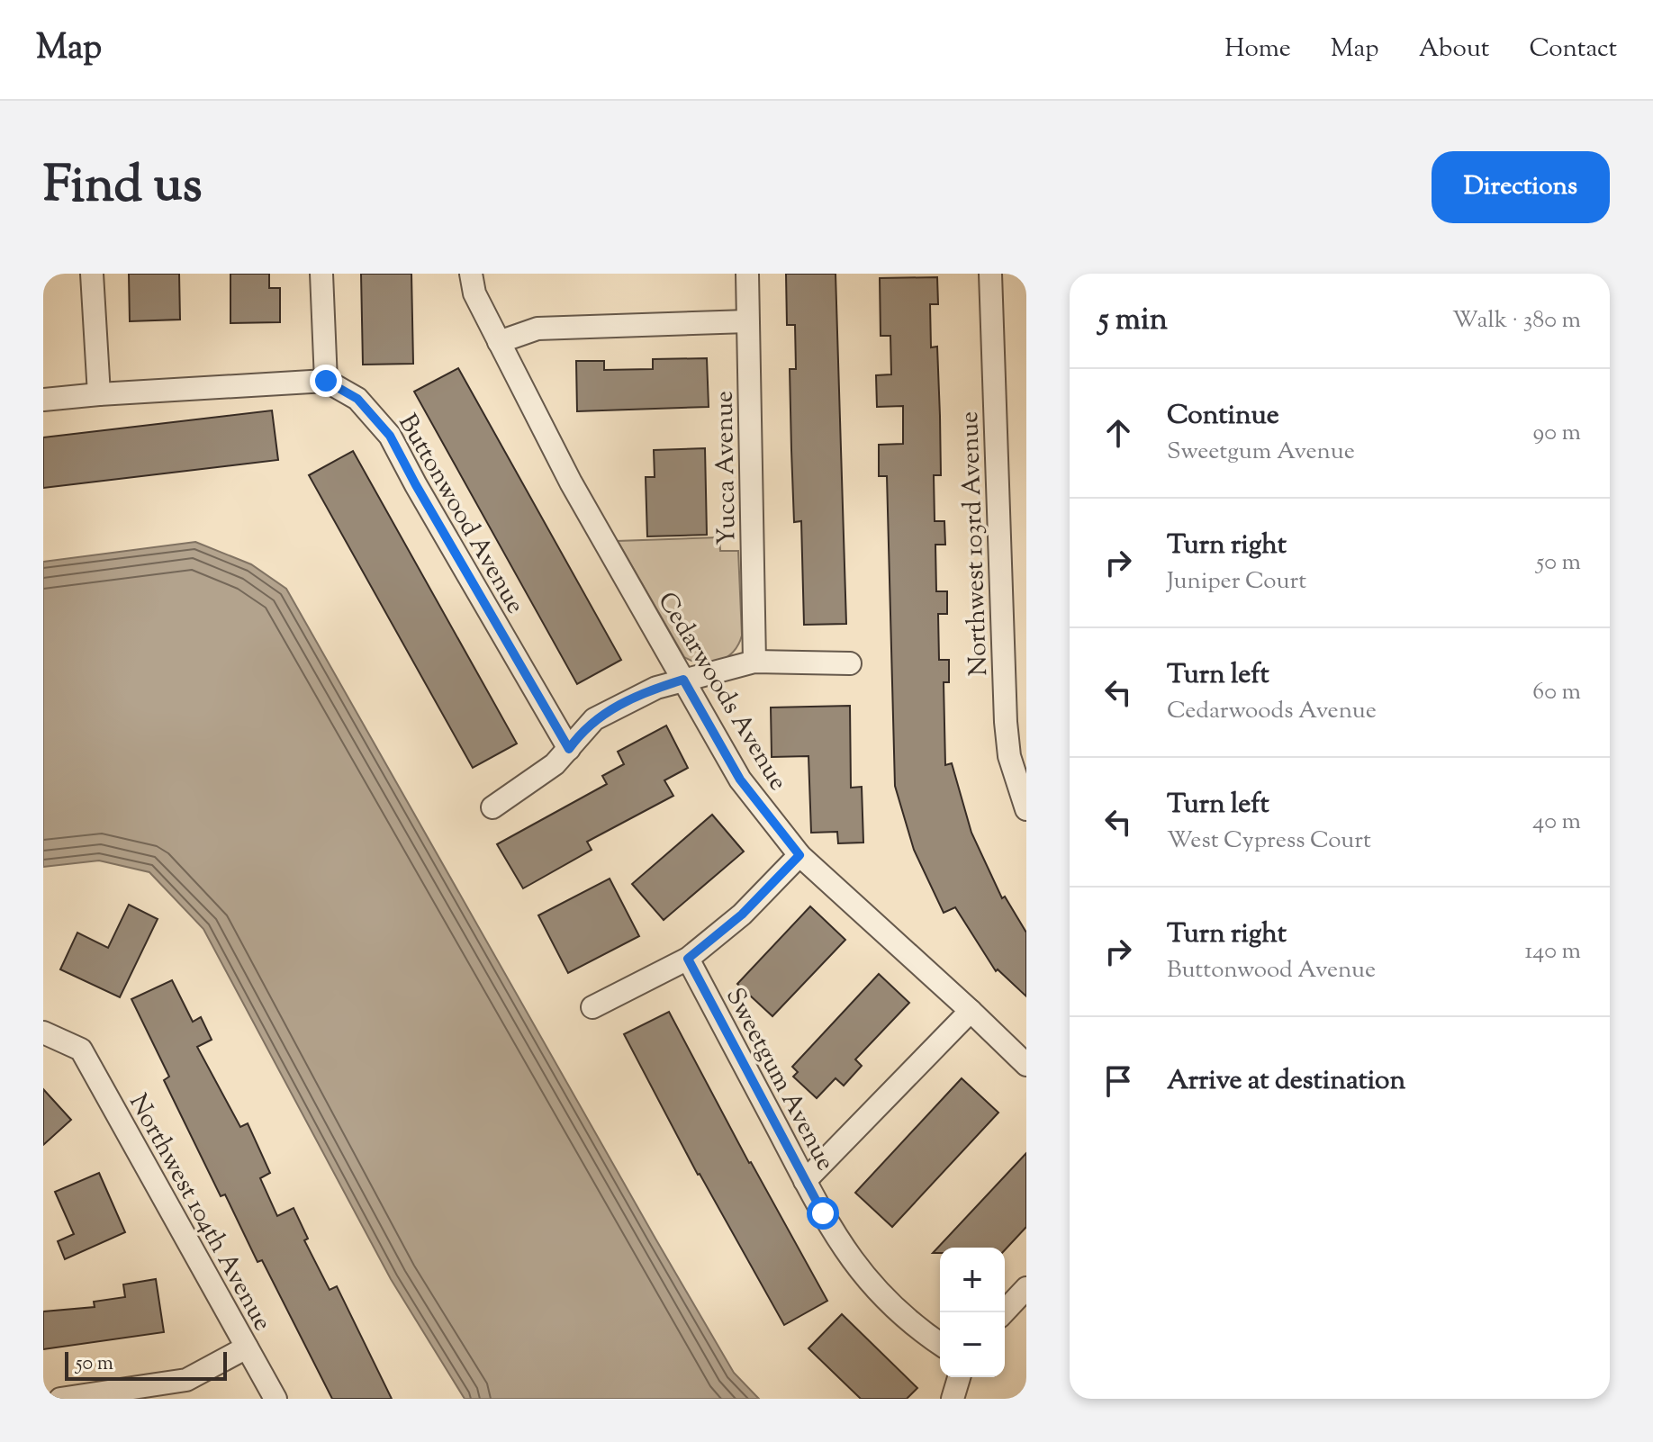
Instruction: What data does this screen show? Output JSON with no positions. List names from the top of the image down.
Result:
{
  "streets": {
    "street": [
      "Yucca Avenue",
      "Buttonwood Avenue",
      "Northwest 103rd Avenue",
      "Cedarwoods Avenue",
      "Sweetgum Avenue",
      "Northwest 104th Avenue"
    ]
  },
  "scale_bar": "50 m",
  "page": {
    "header": "Map",
    "nav": [
      "Home",
      "Map",
      "About",
      "Contact"
    ],
    "title": "Find us",
    "buttons": "Directions",
    "heading": ["5 min", "Walk · 380 m"],
    "list": [
      ["Continue", "Sweetgum Avenue", "90 m"],
      ["Turn right", "Juniper Court", "50 m"],
      ["Turn left", "Cedarwoods Avenue", "60 m"],
      ["Turn left", "West Cypress Court", "40 m"],
      ["Turn right", "Buttonwood Avenue", "140 m"],
      "Arrive at destination"
    ],
    "map_buttons": ["+", "−"],
    "scale": "50 m"
  }
}
